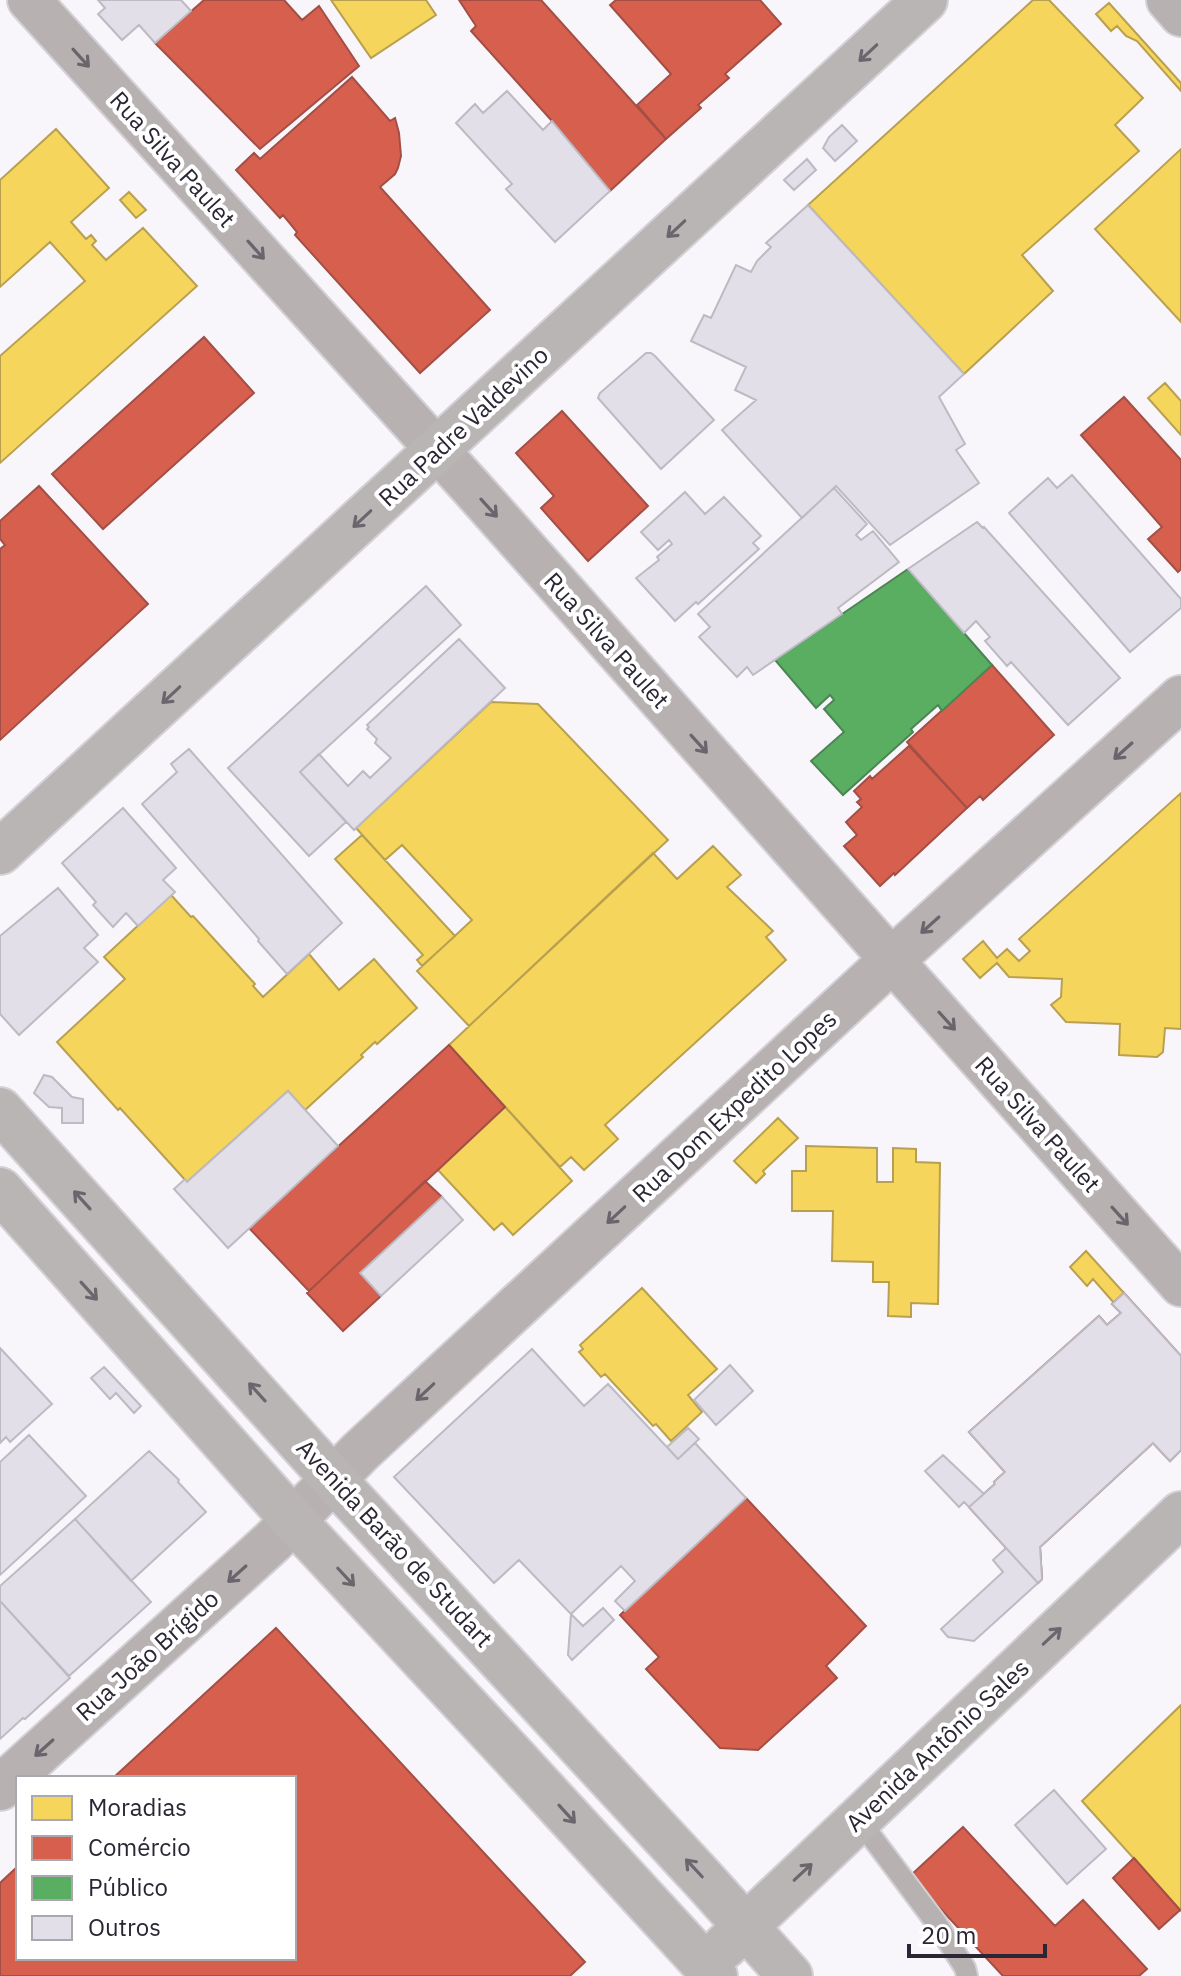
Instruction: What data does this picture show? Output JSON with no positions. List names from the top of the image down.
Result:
{
  "streets": {
    "main road": ["Rua Padre Valdevino", "Avenida Barão de Studart", "Avenida Antônio Sales"],
    "street": ["Rua Silva Paulet", "Rua Dom Expedito Lopes", "Rua João Brígido"]
  },
  "crossings": [
    ["Rua Silva Paulet", "Rua Padre Valdevino"],
    ["Rua Silva Paulet", "Rua Dom Expedito Lopes"],
    ["Rua Dom Expedito Lopes", "Avenida Barão de Studart"],
    ["Rua Dom Expedito Lopes", "Rua João Brígido"],
    ["Avenida Barão de Studart", "Avenida Antônio Sales"]
  ],
  "one_way": [
    "Rua Silva Paulet",
    "Rua Padre Valdevino",
    "Rua Dom Expedito Lopes",
    "Rua João Brígido",
    "Avenida Antônio Sales"
  ],
  "legend": [
    "Moradias",
    "Comércio",
    "Público",
    "Outros"
  ],
  "scale_bar": "20 m"
}
